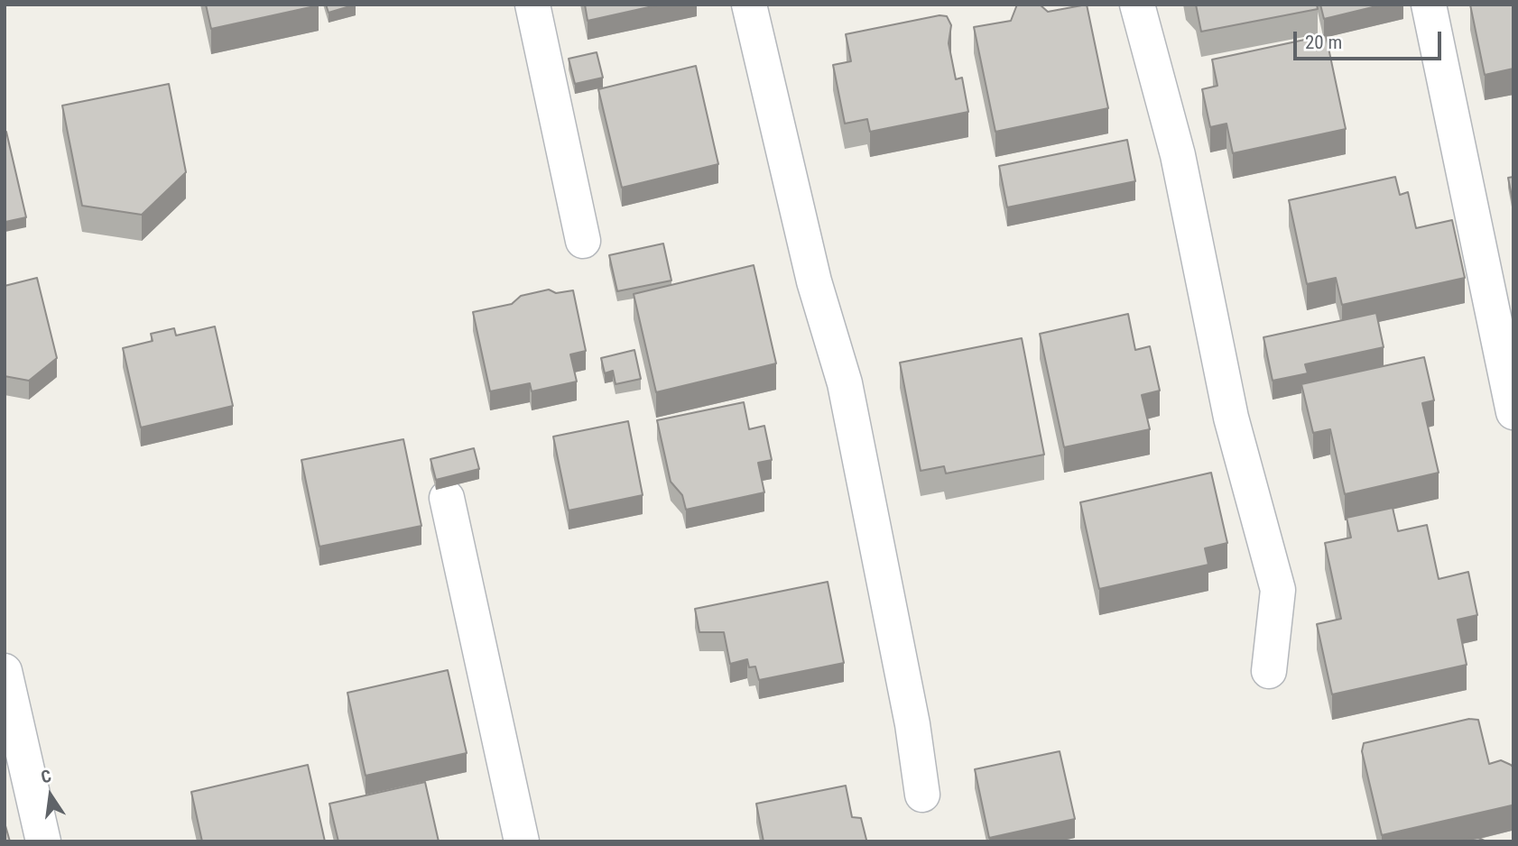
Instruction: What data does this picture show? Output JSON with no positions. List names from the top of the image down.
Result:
{
  "scale_bar": "20 m",
  "north": "top"
}
